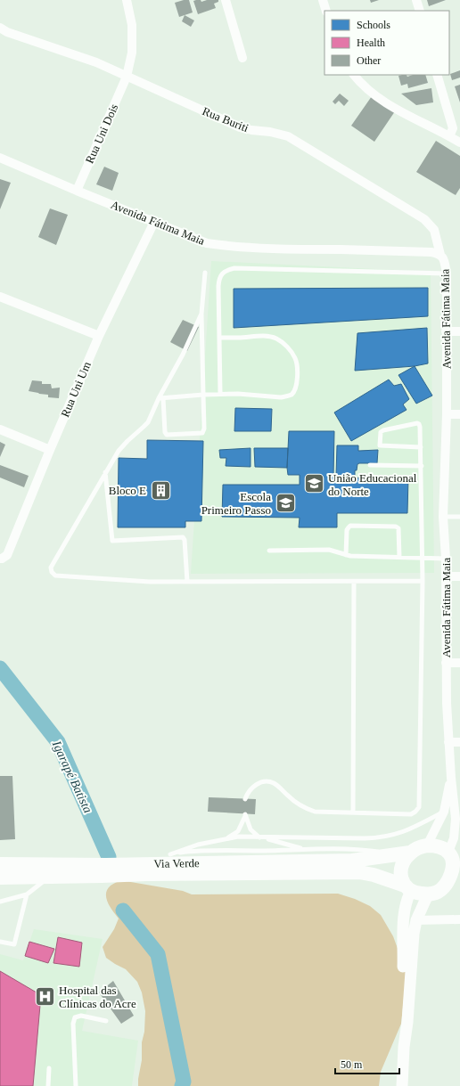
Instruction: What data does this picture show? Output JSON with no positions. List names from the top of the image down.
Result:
{
  "streets": {
    "main road": ["Via Verde"],
    "street": [
      "Rua Buriti",
      "Rua Uni Dois",
      "Avenida Fátima Maia",
      "Rua Uni Um"
    ]
  },
  "crossings": [
    ["Rua Buriti", "Rua Uni Dois"],
    ["Rua Buriti", "Avenida Fátima Maia"],
    ["Rua Uni Dois", "Avenida Fátima Maia"],
    ["Avenida Fátima Maia", "Rua Uni Um"]
  ],
  "water": ["Igarapé Batista"],
  "places": {
    "school or university": ["União Educacional do Norte", "Escola Primeiro Passo"],
    "building": ["Bloco E"],
    "hospital": ["Hospital das Clínicas do Acre"]
  },
  "legend": ["Schools", "Health", "Other"],
  "scale_bar": "50 m"
}
